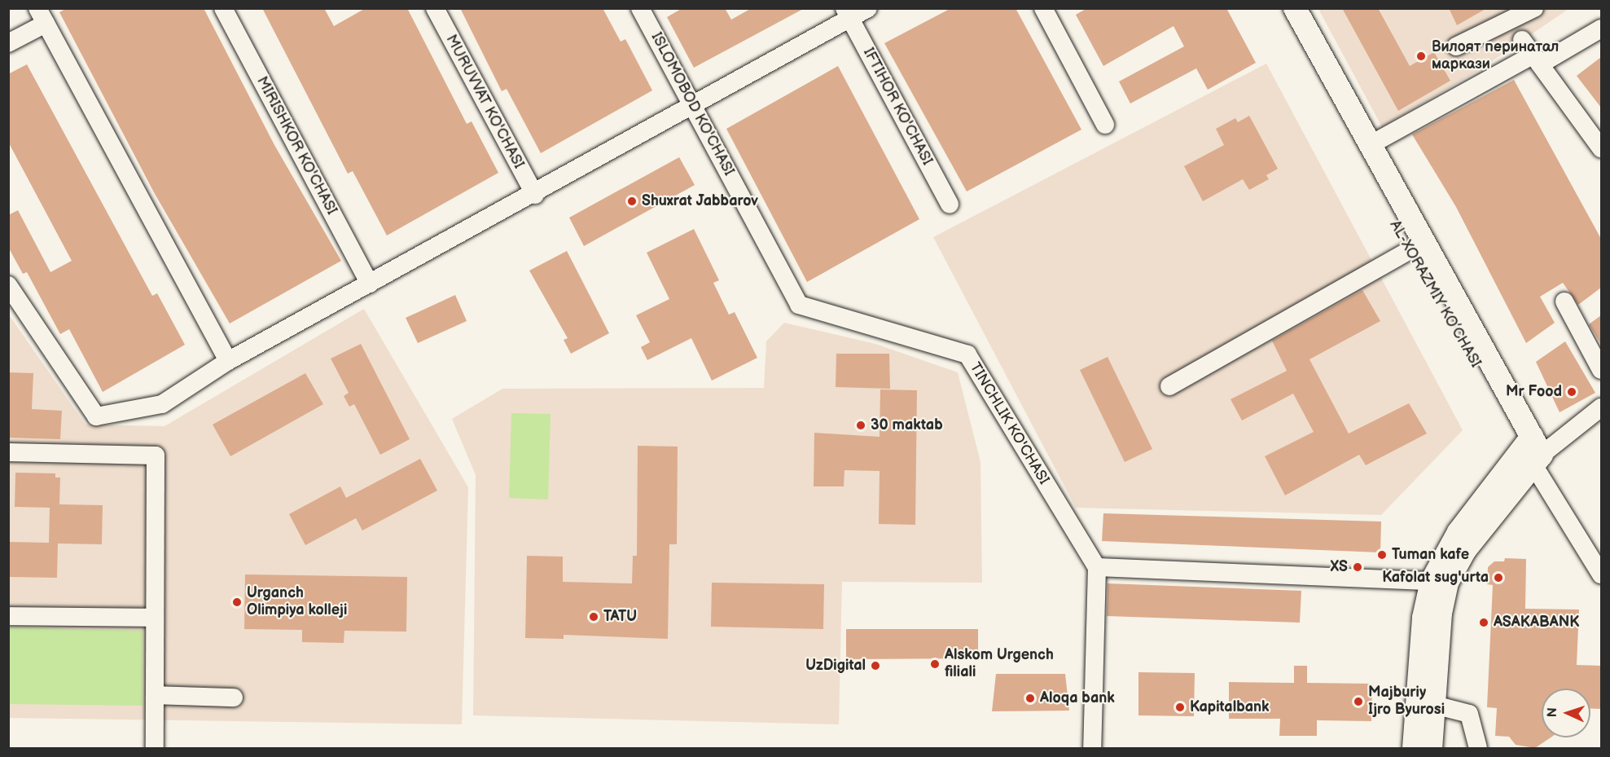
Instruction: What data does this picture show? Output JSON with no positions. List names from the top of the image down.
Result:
{
  "streets": {
    "main road": ["AL-XORAZMIY KO’CHASI"],
    "street": [
      "MURUVVAT KO'CHASI",
      "ISLOMOBOD KO'CHASI",
      "IFTIHOR KO'CHASI",
      "MIRISHKOR KO'CHASI",
      "TINCHLIK KO'CHASI"
    ]
  },
  "crossings": [
    ["ISLOMOBOD KO'CHASI", "TINCHLIK KO'CHASI"]
  ],
  "places": [
    "Вилоят перинатал маркази",
    "Shuxrat Jabbarov",
    "Mr Food",
    "30 maktab",
    "Tuman kafe",
    "XS",
    "Kafolat sug'urta",
    "Urganch Olimpiya kolleji",
    "TATU",
    "ASAKABANK",
    "Alskom Urgench filiali",
    "UzDigital",
    "Aloqa bank",
    "Majburiy Ijro Byurosi",
    "Kapitalbank"
  ],
  "north": "left"
}
